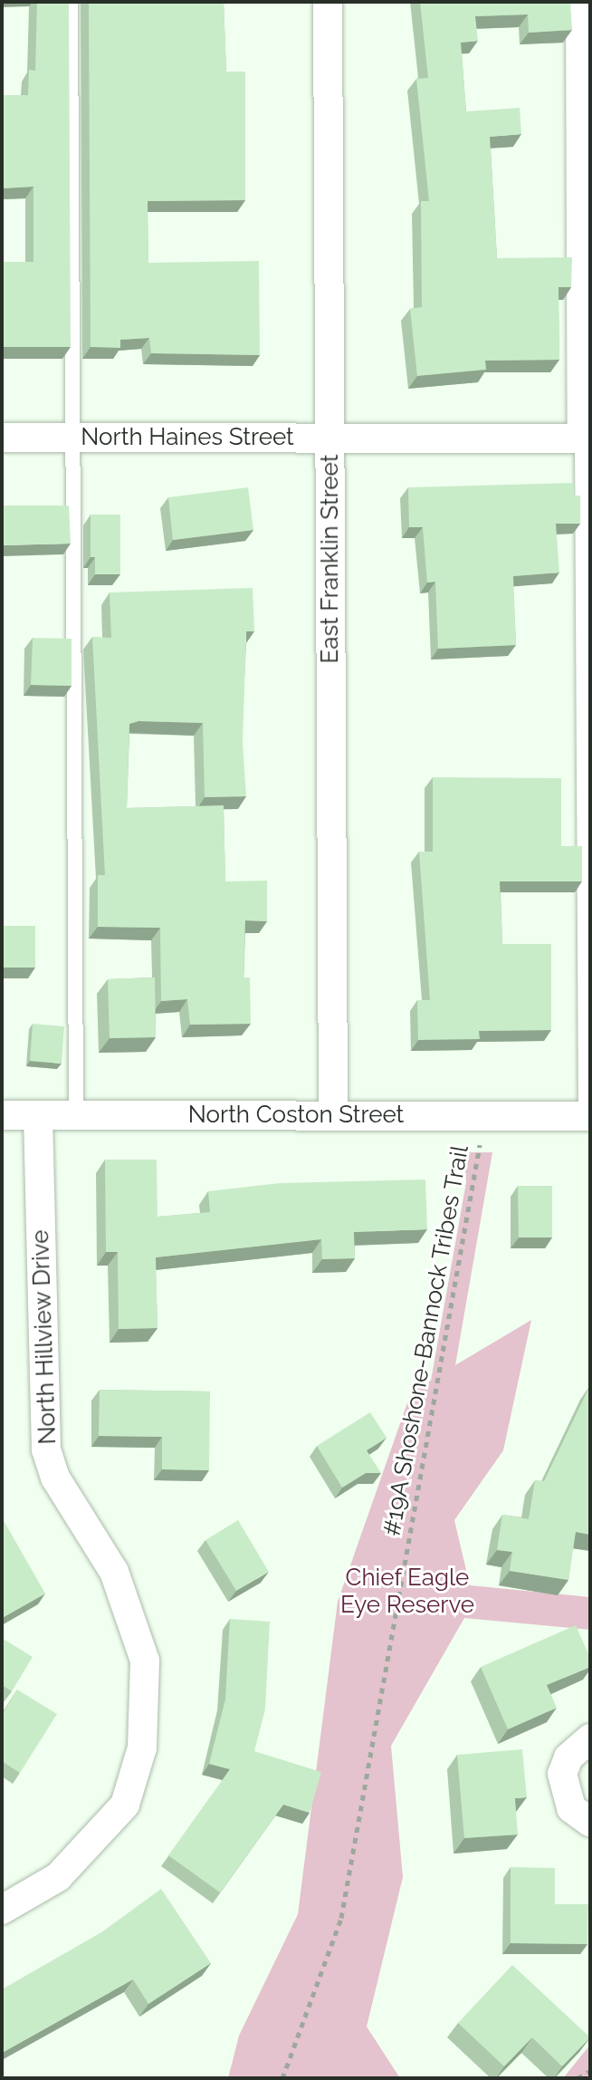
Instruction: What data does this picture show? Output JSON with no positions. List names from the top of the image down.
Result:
{
  "streets": {
    "street": [
      "North Haines Street",
      "East Franklin Street",
      "North Coston Street",
      "North Hillview Drive"
    ],
    "path": ["#19A Shoshone-Bannock Tribes Trail"]
  },
  "crossings": [
    ["North Haines Street", "East Franklin Street"],
    ["East Franklin Street", "North Coston Street"],
    ["North Coston Street", "North Hillview Drive"],
    ["North Coston Street", "#19A Shoshone-Bannock Tribes Trail"]
  ],
  "parks": ["Chief Eagle Eye Reserve"]
}
